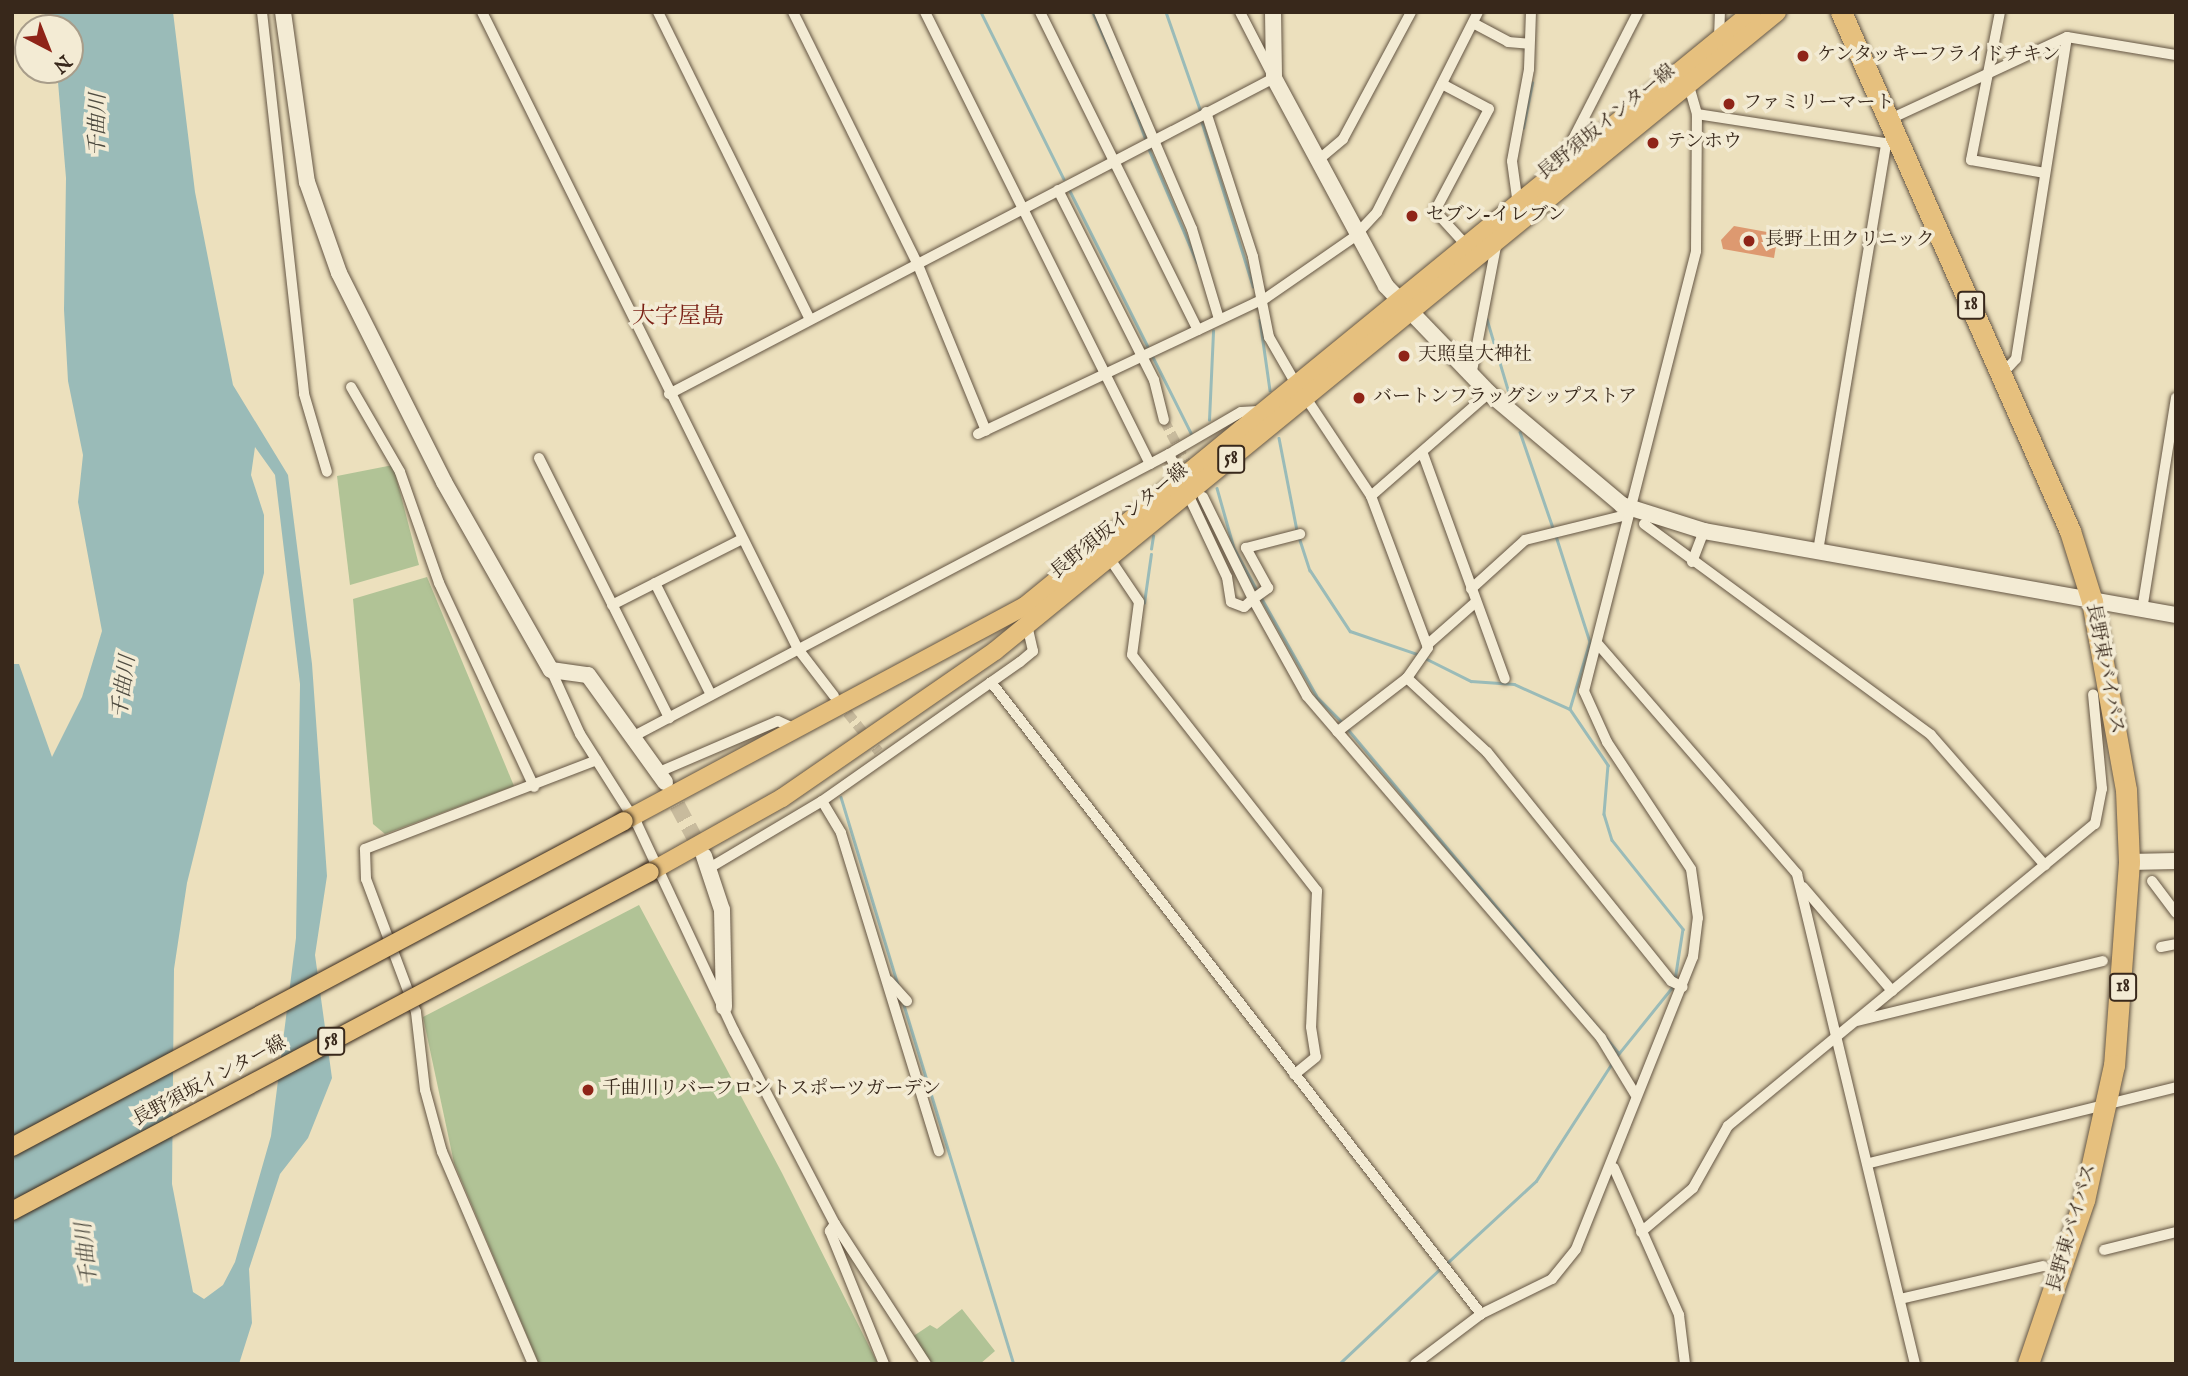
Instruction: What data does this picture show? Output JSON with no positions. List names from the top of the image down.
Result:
{
  "streets": {
    "highway": ["18", "長野東バイパス"],
    "main road": ["長野須坂インター線", "58"]
  },
  "districts": ["大字屋島"],
  "water": ["千曲川"],
  "places": [
    "ケンタッキーフライドチキン",
    "ファミリーマート",
    "テンホウ",
    "セブン-イレブン",
    "長野上田クリニック",
    "天照皇大神社",
    "バートンフラッグシップストア",
    "千曲川リバーフロントスポーツガーデン"
  ],
  "north": "bottom right"
}
